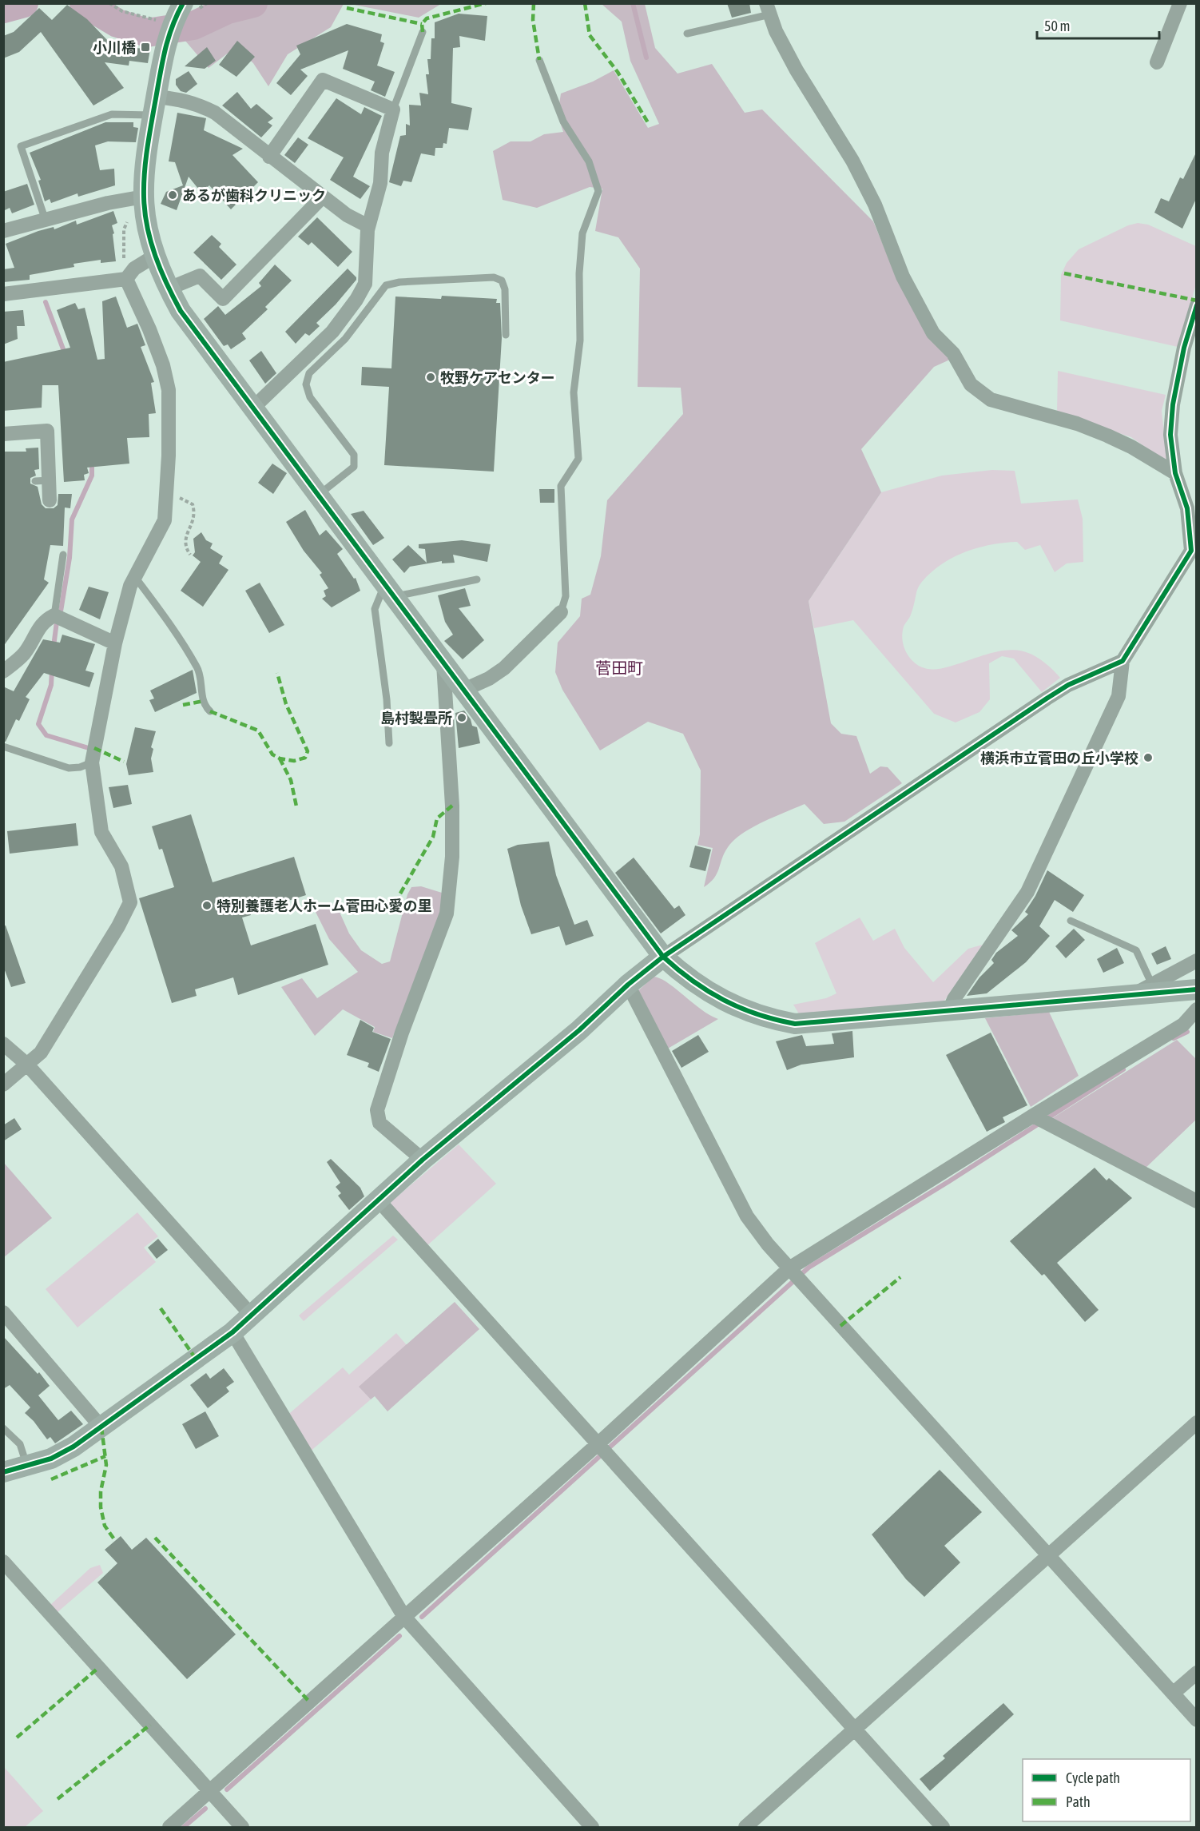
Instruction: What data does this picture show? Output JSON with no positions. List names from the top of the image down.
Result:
{
  "districts": ["菅田町"],
  "places": {
    "transit": ["小川橋"],
    "other": [
      "あるが歯科クリニック",
      "牧野ケアセンター",
      "島村製畳所",
      "横浜市立菅田の丘小学校",
      "特別養護老人ホーム菅田心愛の里"
    ]
  },
  "legend": ["Cycle path", "Path"],
  "scale_bar": "50 m"
}
